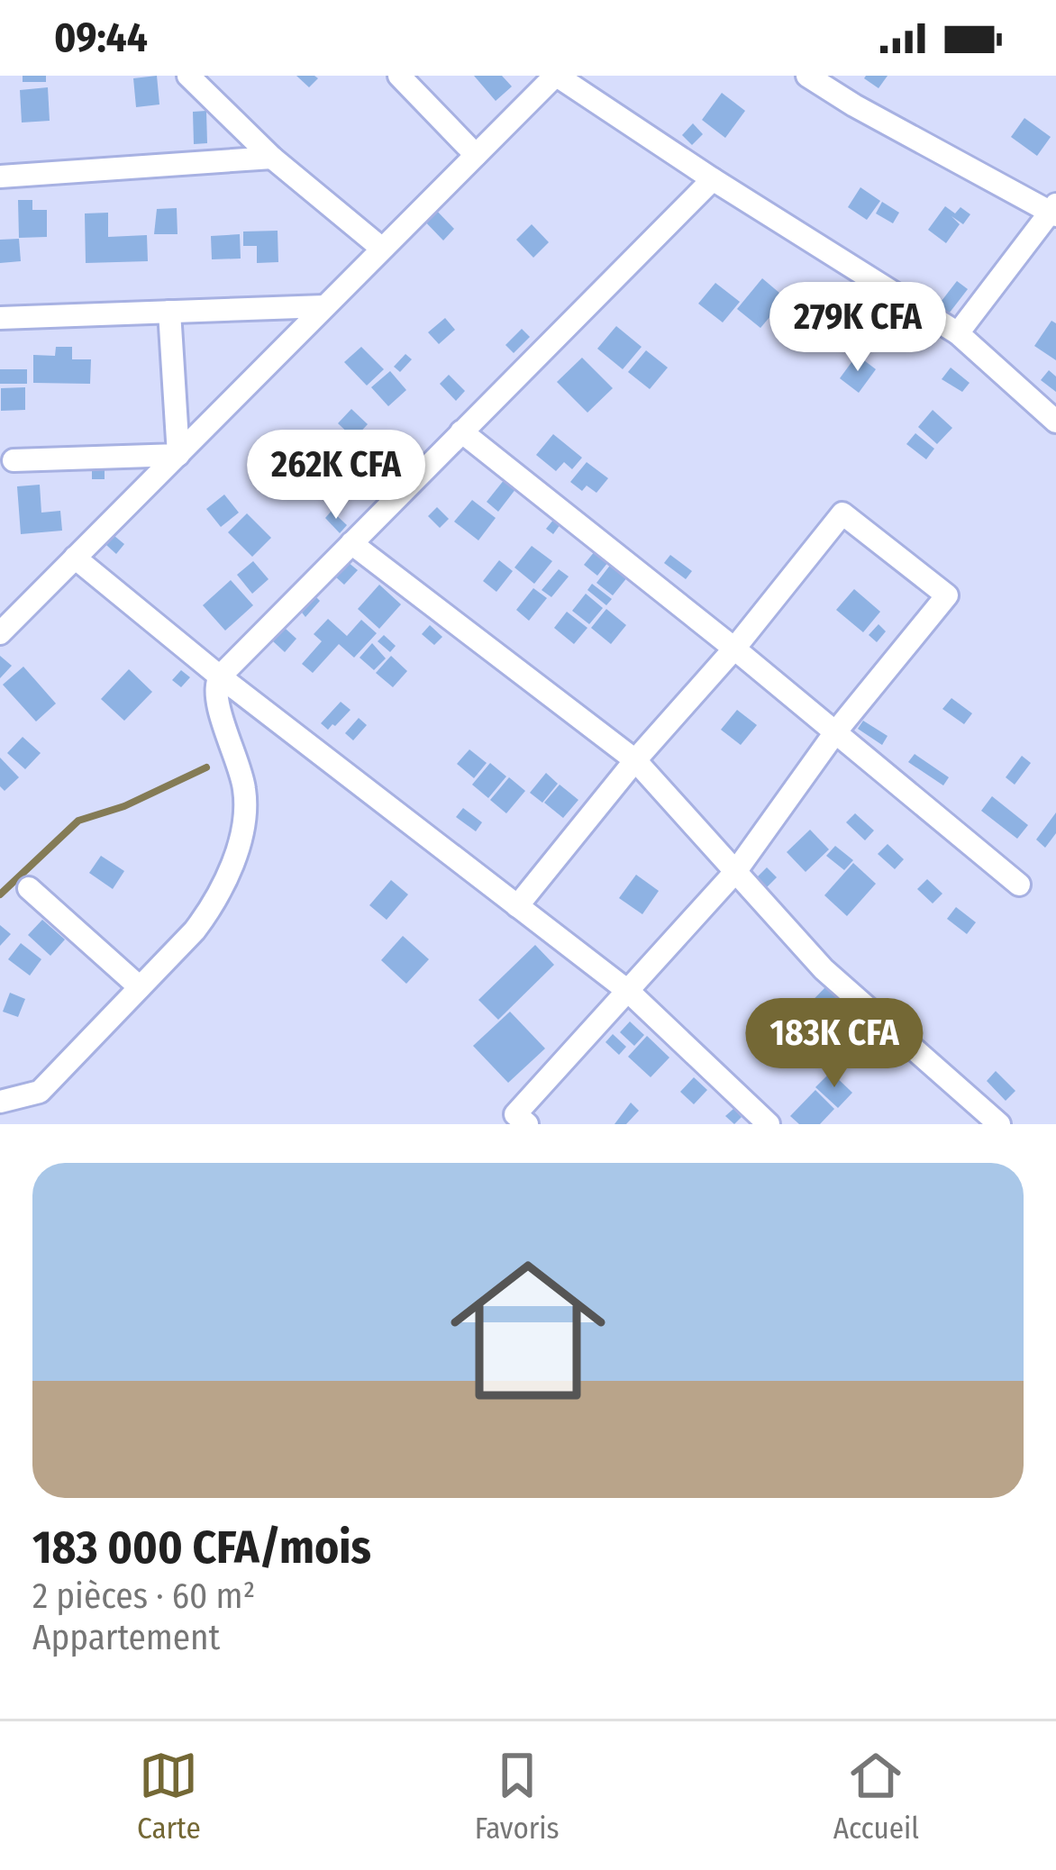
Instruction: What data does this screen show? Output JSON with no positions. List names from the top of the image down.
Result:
{
  "page": {
    "status": "09:44",
    "price": ["279K CFA", "262K CFA", "183K CFA"],
    "list": [
      {
        "name": "183 000 CFA/mois",
        "note": "2 pièces · 60 m² · Appartement"
      }
    ],
    "tabs": ["Carte", "Favoris", "Accueil"]
  }
}
